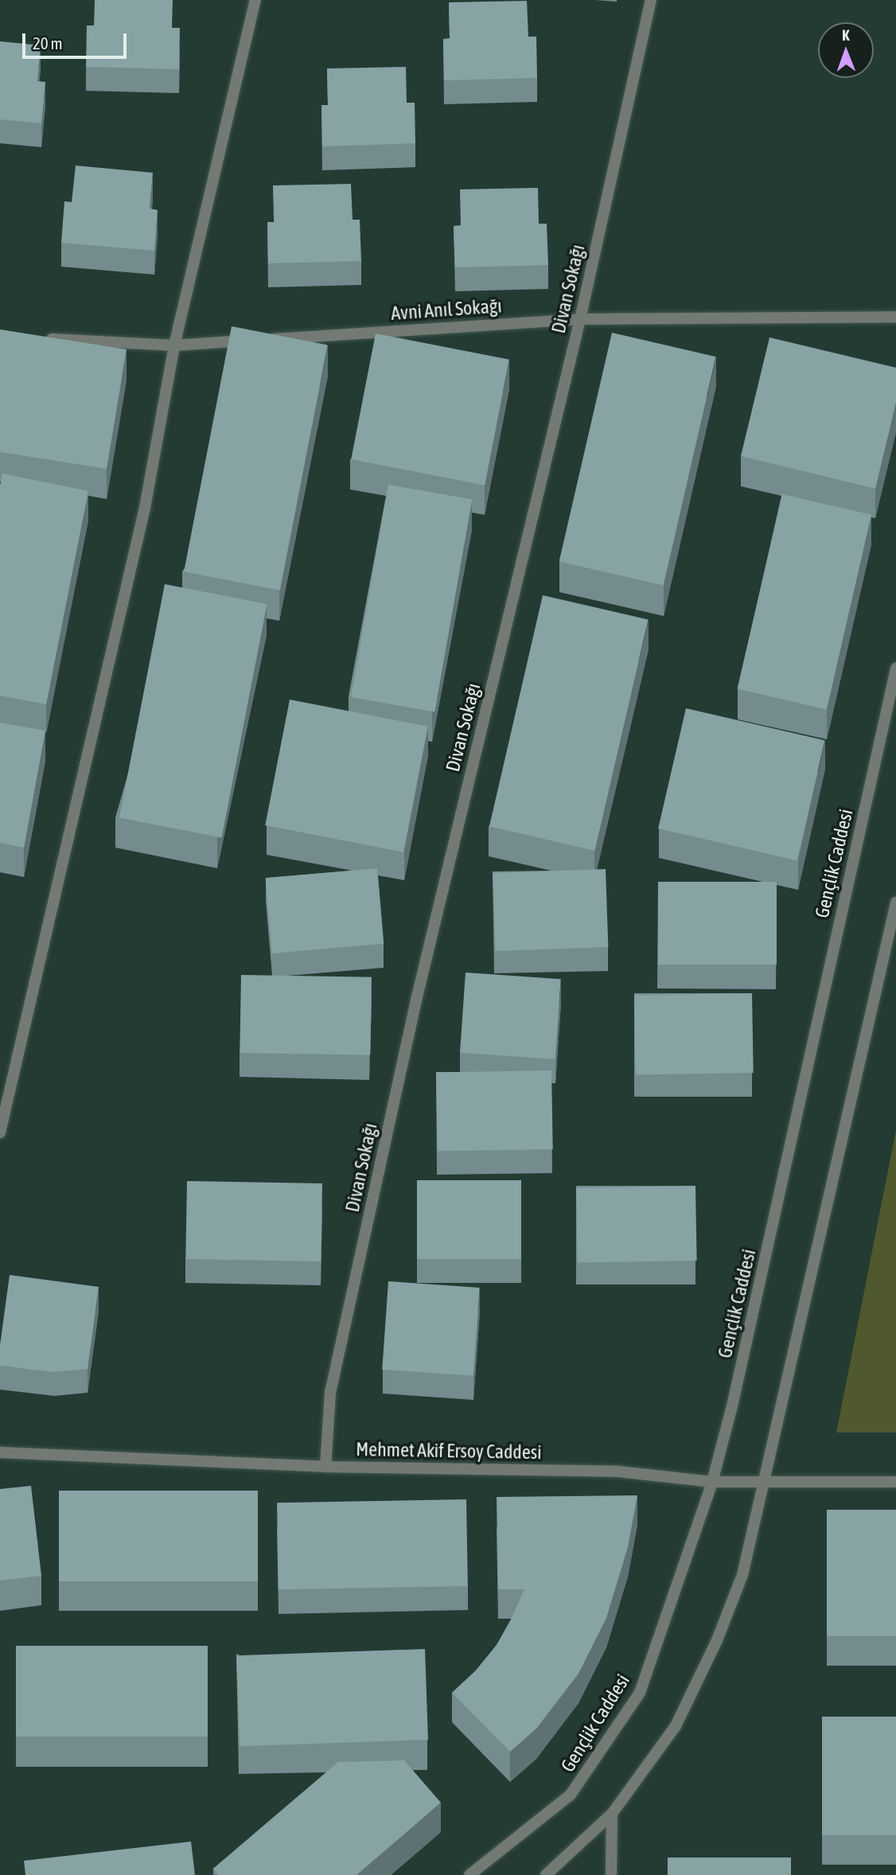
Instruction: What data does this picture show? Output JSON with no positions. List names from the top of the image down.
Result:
{
  "streets": {
    "street": [
      "Divan Sokağı",
      "Avni Anıl Sokağı",
      "Gençlik Caddesi",
      "Mehmet Akif Ersoy Caddesi"
    ]
  },
  "crossings": [
    ["Divan Sokağı", "Avni Anıl Sokağı"],
    ["Divan Sokağı", "Mehmet Akif Ersoy Caddesi"],
    ["Gençlik Caddesi", "Mehmet Akif Ersoy Caddesi"]
  ],
  "scale_bar": "20 m",
  "north": "top"
}
